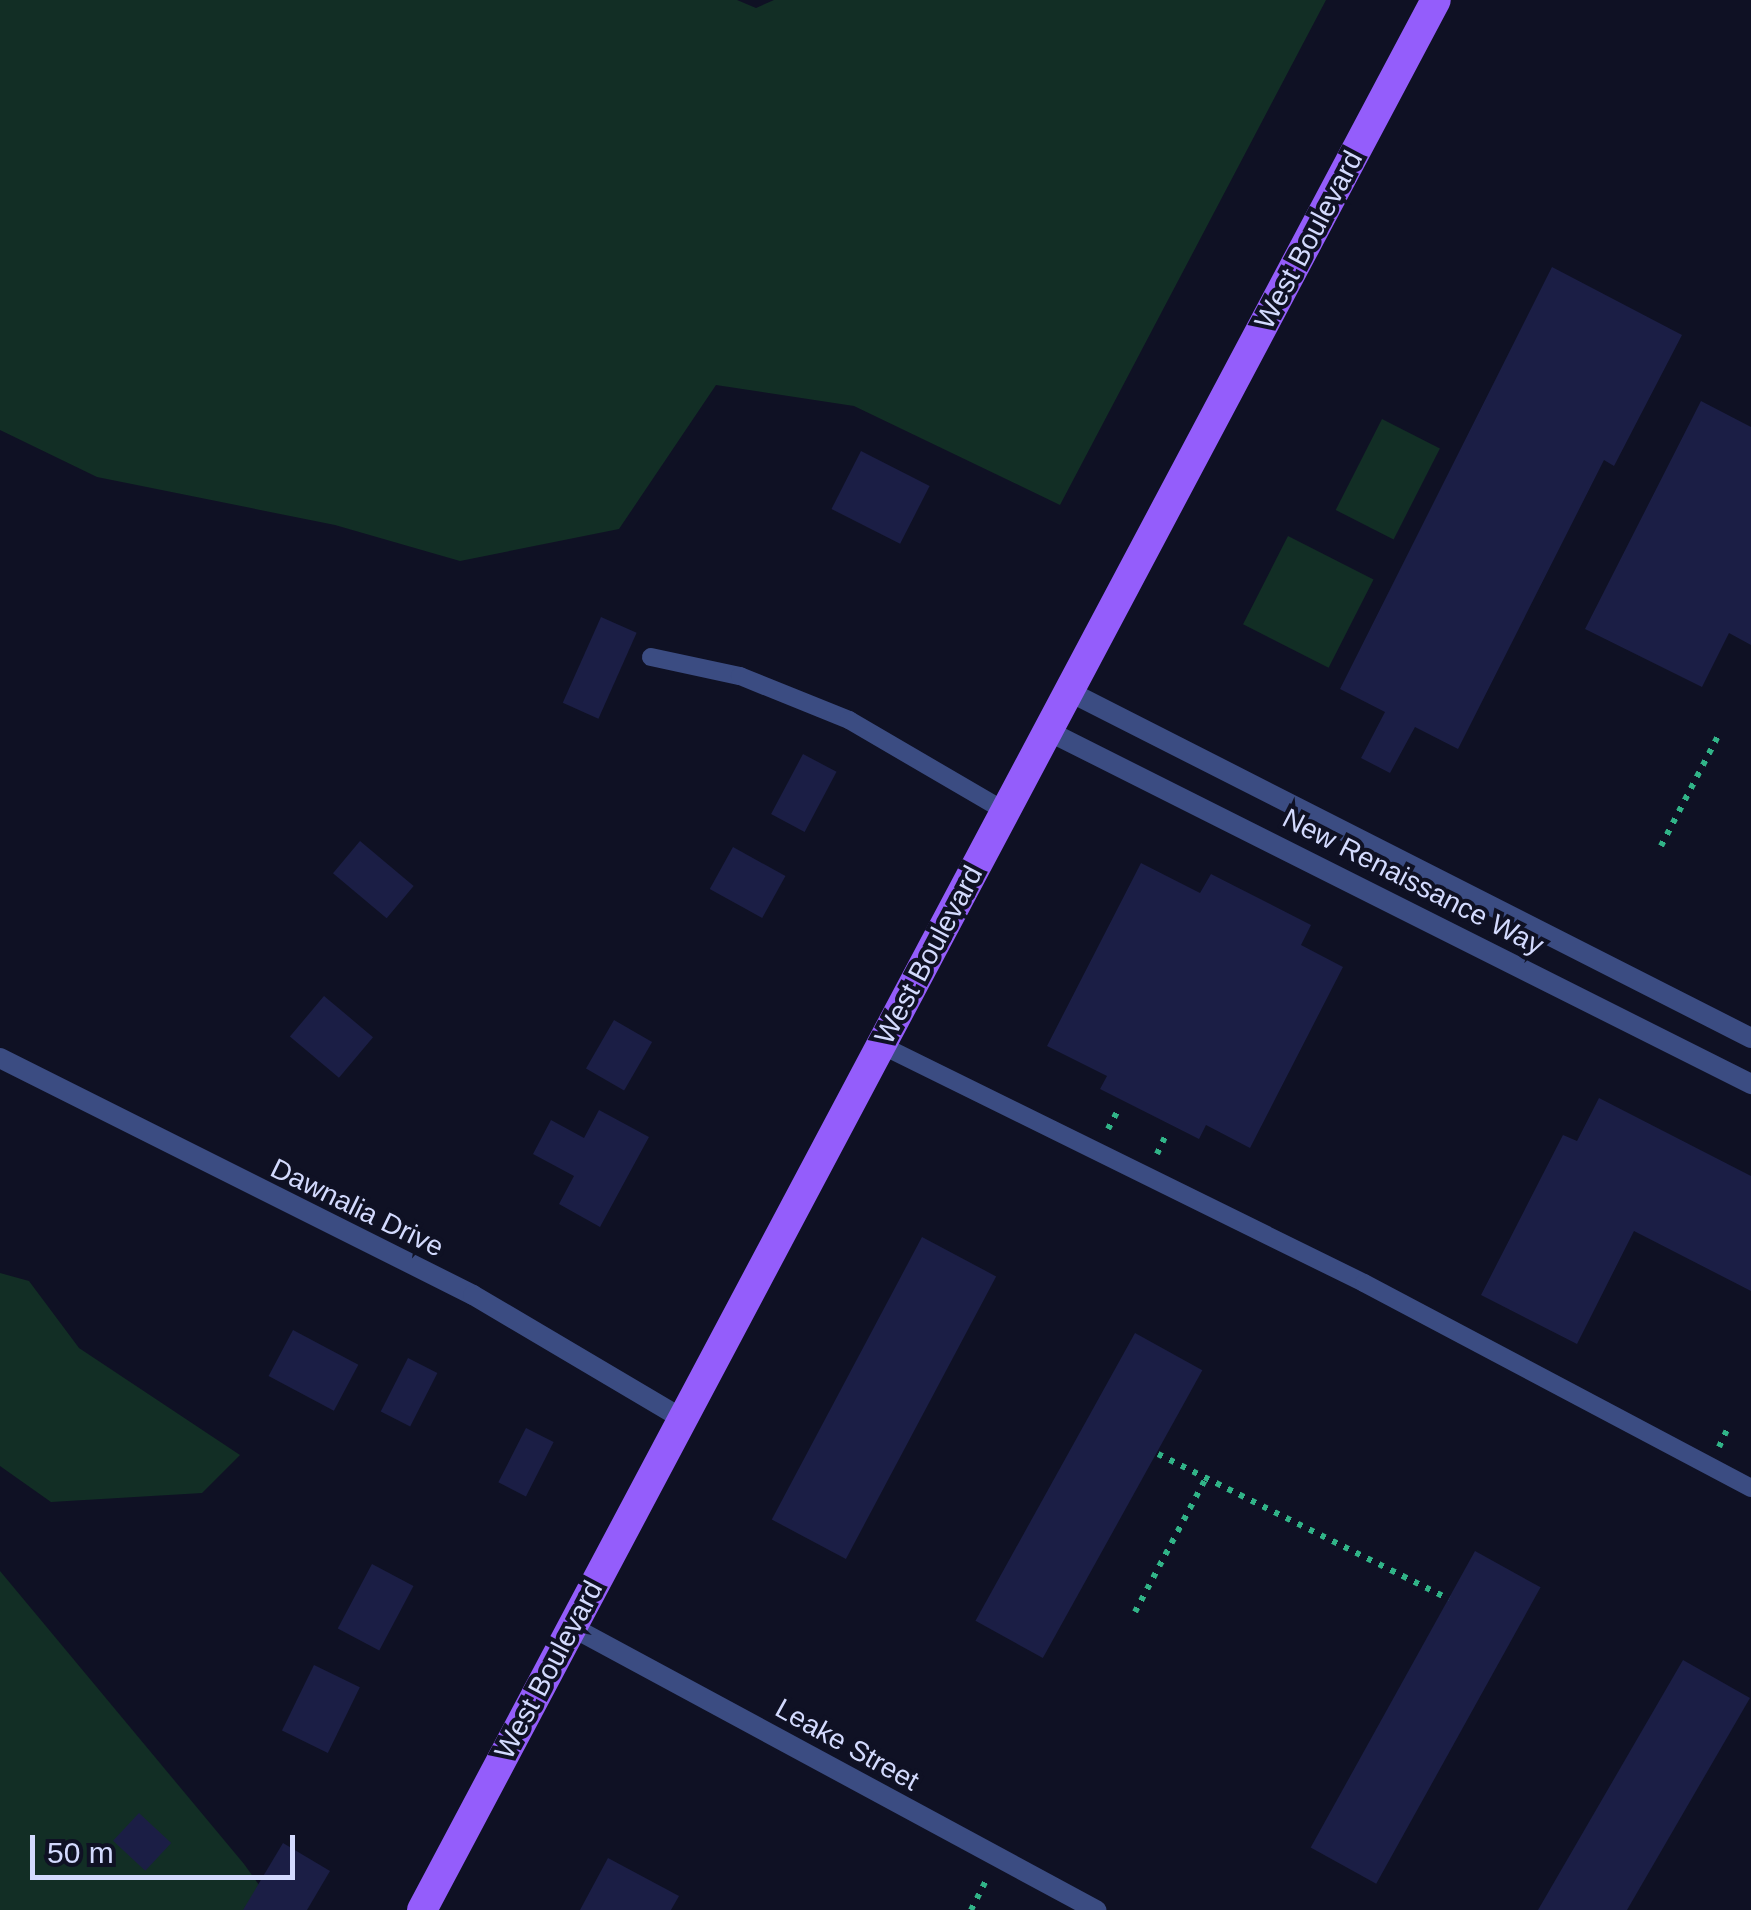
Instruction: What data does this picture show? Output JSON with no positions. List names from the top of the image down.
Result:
{
  "streets": {
    "main road": ["West Boulevard"],
    "street": ["New Renaissance Way", "Dawnalia Drive", "Leake Street"]
  },
  "crossings": [
    ["West Boulevard", "New Renaissance Way"],
    ["West Boulevard", "Dawnalia Drive"],
    ["West Boulevard", "Leake Street"]
  ],
  "scale_bar": "50 m"
}
